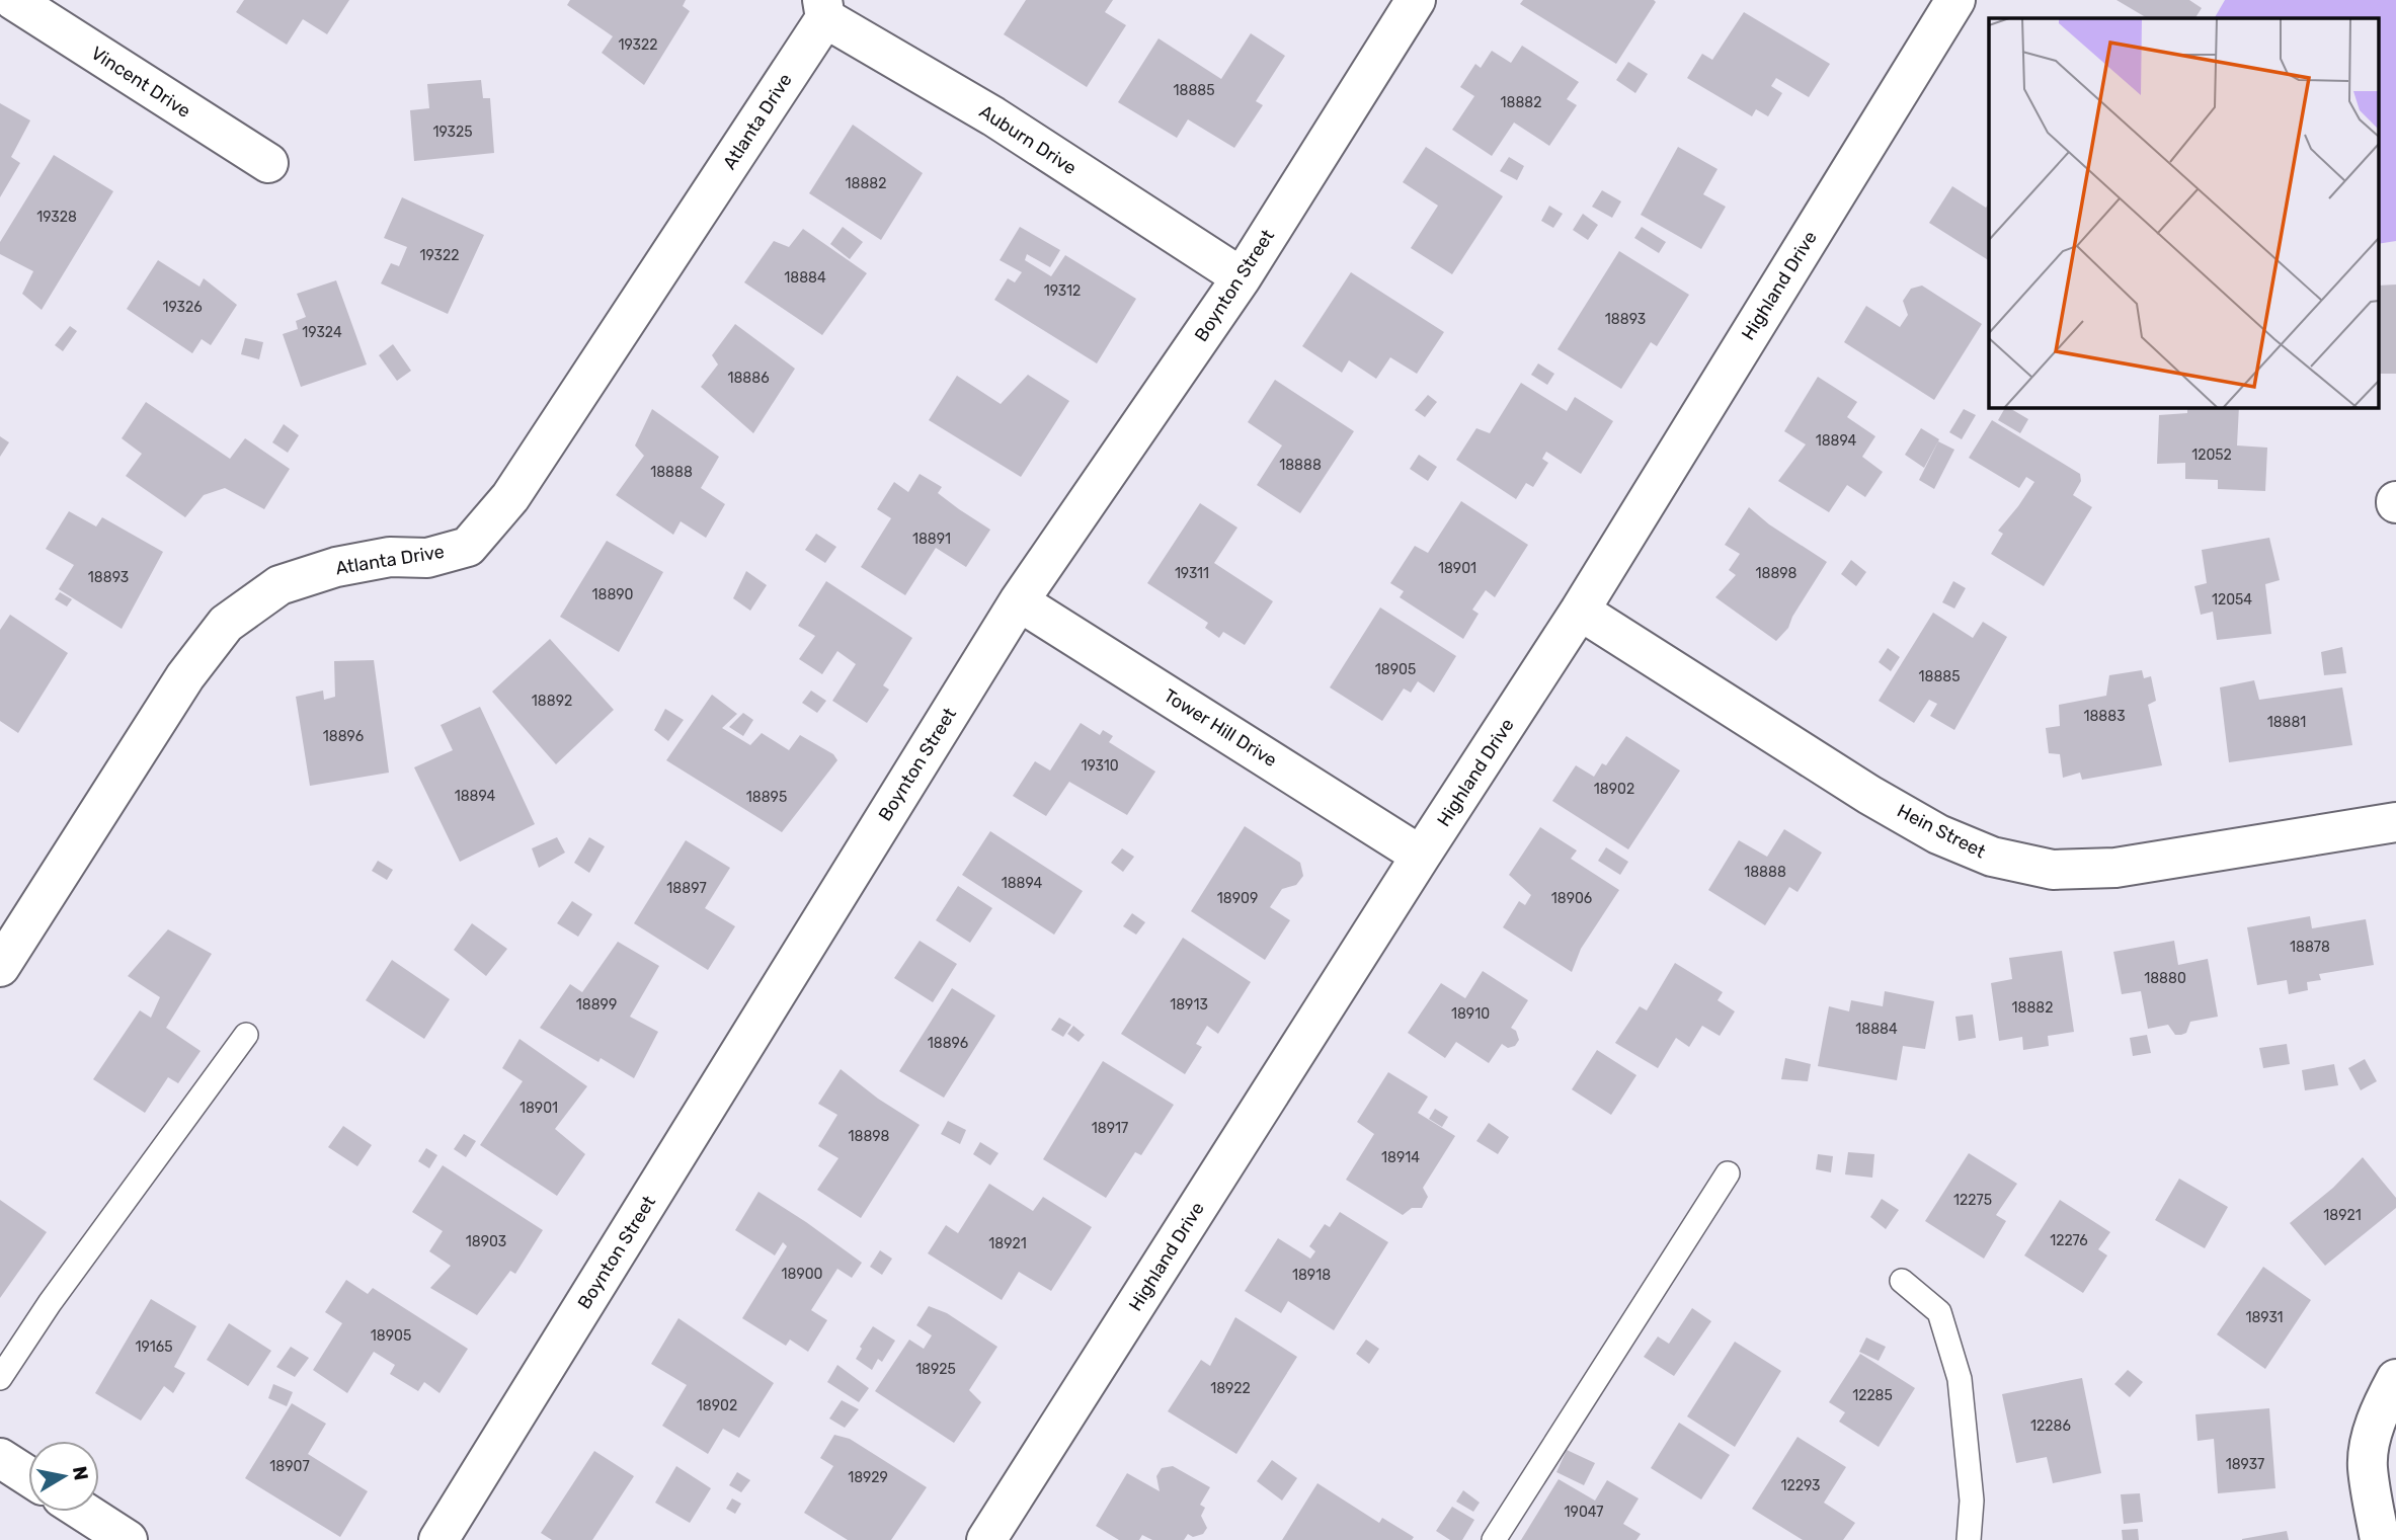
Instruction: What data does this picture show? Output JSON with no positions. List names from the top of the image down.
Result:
{
  "streets": {
    "street": [
      "Vincent Drive",
      "Atlanta Drive",
      "Auburn Drive",
      "Boynton Street",
      "Highland Drive",
      "Tower Hill Drive",
      "Hein Street"
    ]
  },
  "crossings": [
    ["Atlanta Drive", "Auburn Drive"],
    ["Auburn Drive", "Boynton Street"],
    ["Boynton Street", "Tower Hill Drive"],
    ["Highland Drive", "Tower Hill Drive"],
    ["Highland Drive", "Hein Street"]
  ],
  "house_numbers": [
    "19322",
    "18885",
    "18882",
    "19325",
    "18882",
    "19328",
    "19322",
    "18884",
    "19312",
    "19326",
    "18893",
    "19324",
    "18886",
    "18894",
    "12052",
    "18888",
    "18888",
    "18891",
    "18901",
    "19311",
    "18898",
    "18893",
    "18890",
    "12054",
    "18905",
    "18885",
    "18892",
    "18883",
    "18881",
    "18896",
    "19310",
    "18902",
    "18894",
    "18895",
    "18888",
    "18894",
    "18897",
    "18909",
    "18906",
    "18878",
    "18880",
    "18899",
    "18913",
    "18882",
    "18910",
    "18884",
    "18896",
    "18901",
    "18917",
    "18898",
    "18914",
    "12275",
    "18921",
    "12276",
    "18903",
    "18921",
    "18900",
    "18918",
    "18931",
    "18905",
    "19165",
    "18925",
    "18922",
    "12285",
    "18902",
    "12286",
    "18937",
    "18907",
    "18929",
    "12293",
    "19047"
  ],
  "north": "right"
}
